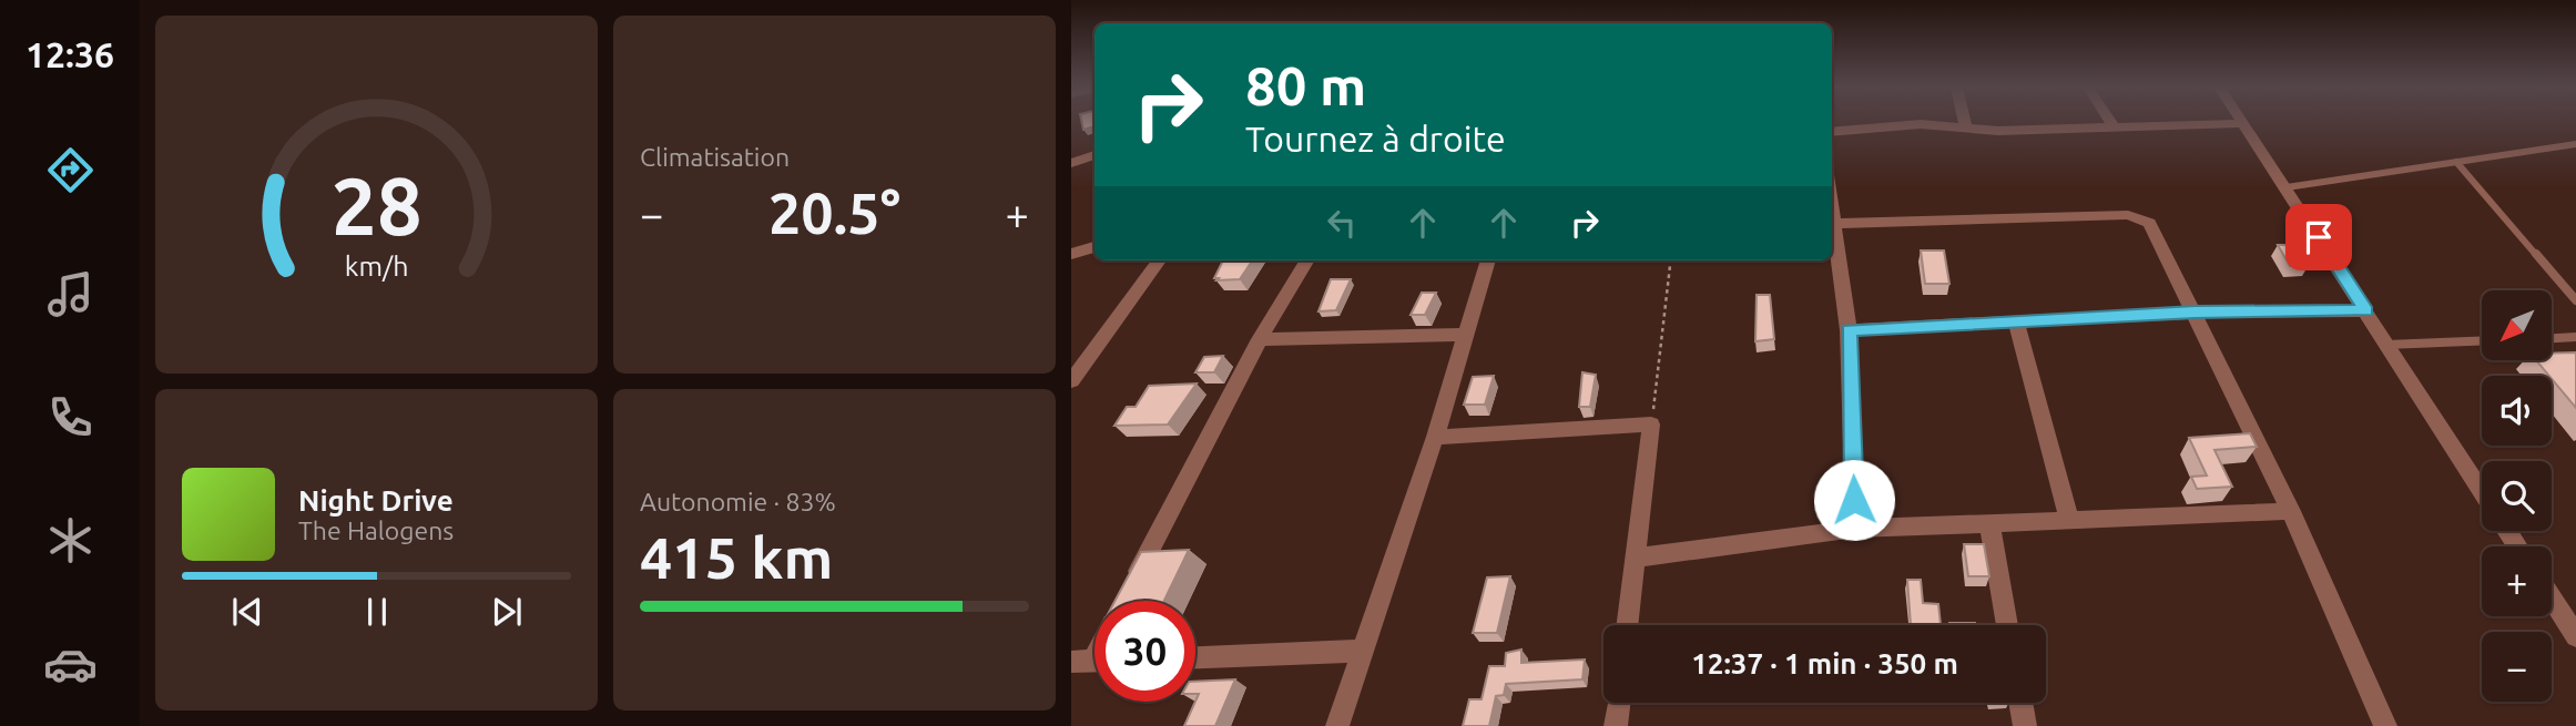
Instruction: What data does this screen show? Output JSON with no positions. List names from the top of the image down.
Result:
{
  "north": "bottom left",
  "page": {
    "tabs": "12:36",
    "tile": [
      "Climatisation",
      ["Autonomie · 83%", "415 km"]
    ],
    "turn": ["80 m", "Tournez à droite"],
    "heat": ["−", "20.5°", "+"],
    "map_buttons": ["+", "−"],
    "song": ["Night Drive", "The Halogens"],
    "limit": "30",
    "trip": "12:37 · 1 min · 350 m",
    "gauge": ["28", "km/h"]
  }
}
